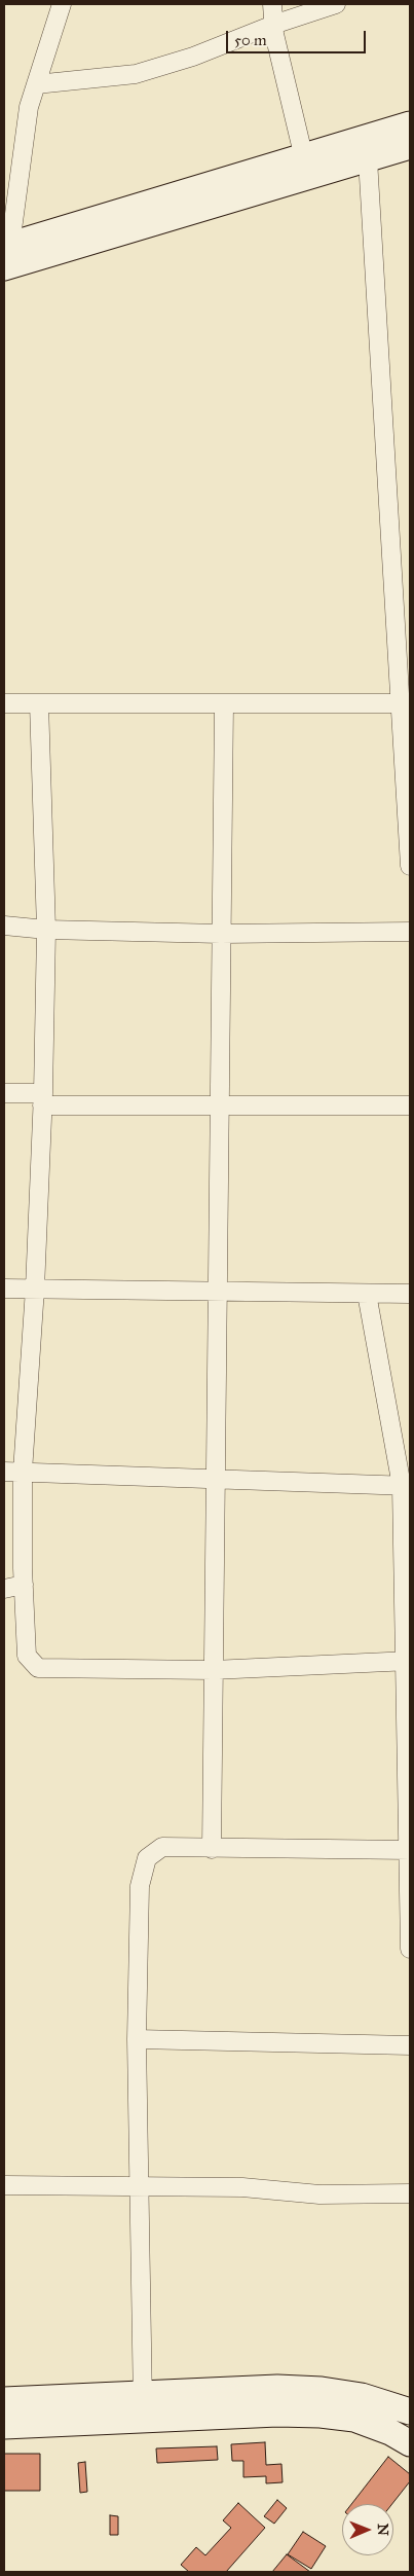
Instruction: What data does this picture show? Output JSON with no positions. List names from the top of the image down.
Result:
{
  "scale_bar": "50 m",
  "north": "right"
}
